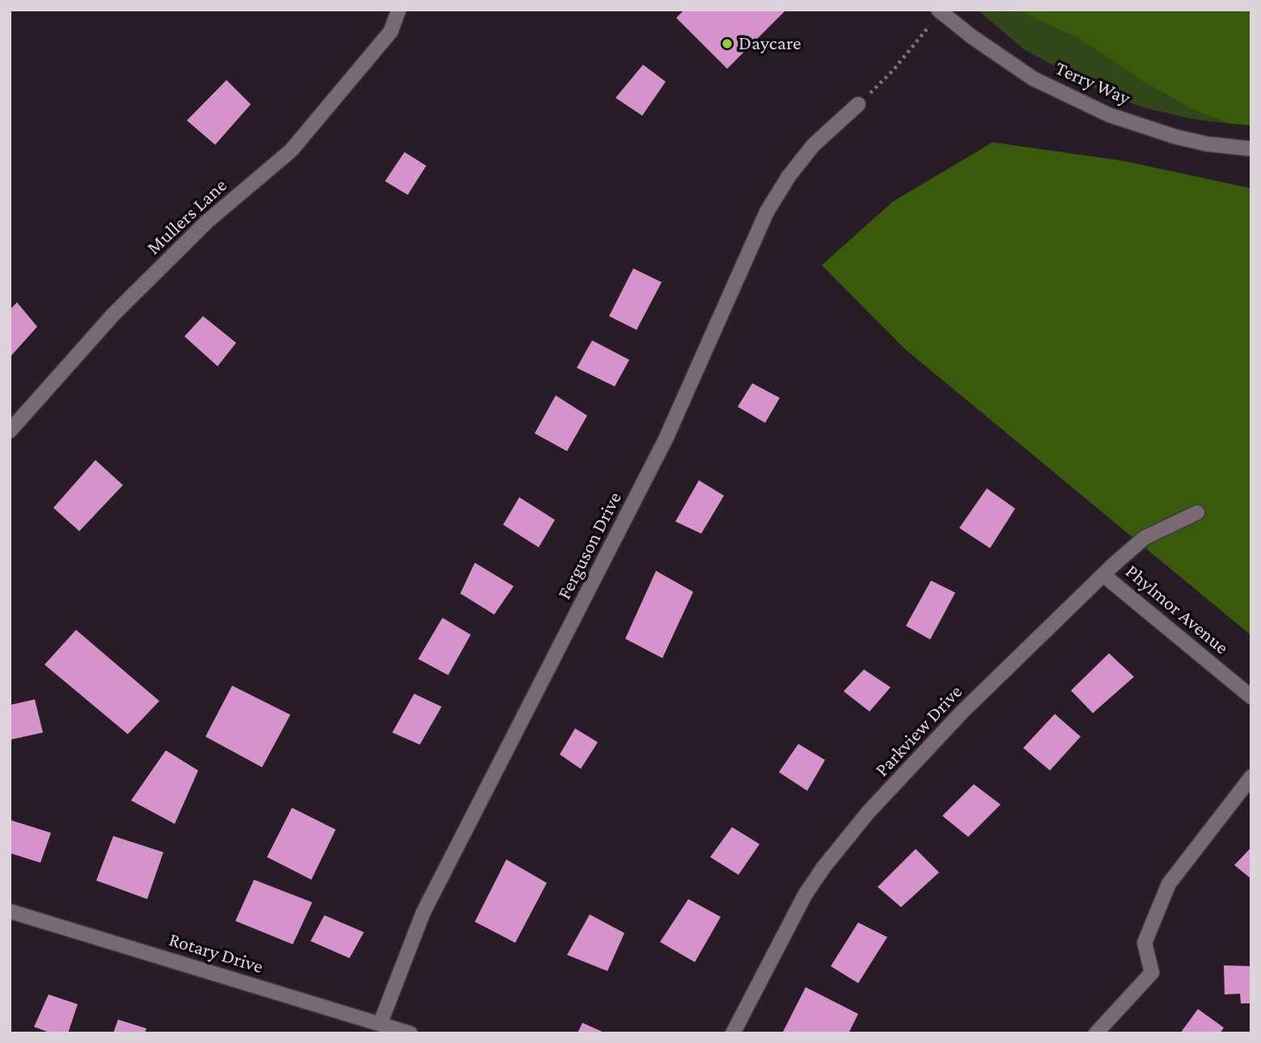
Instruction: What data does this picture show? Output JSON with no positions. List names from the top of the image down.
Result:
{
  "streets": {
    "street": [
      "Terry Way",
      "Mullers Lane",
      "Ferguson Drive",
      "Phylmor Avenue",
      "Parkview Drive",
      "Rotary Drive"
    ]
  },
  "crossings": [
    ["Ferguson Drive", "Rotary Drive"],
    ["Phylmor Avenue", "Parkview Drive"]
  ],
  "places": ["Daycare"]
}
